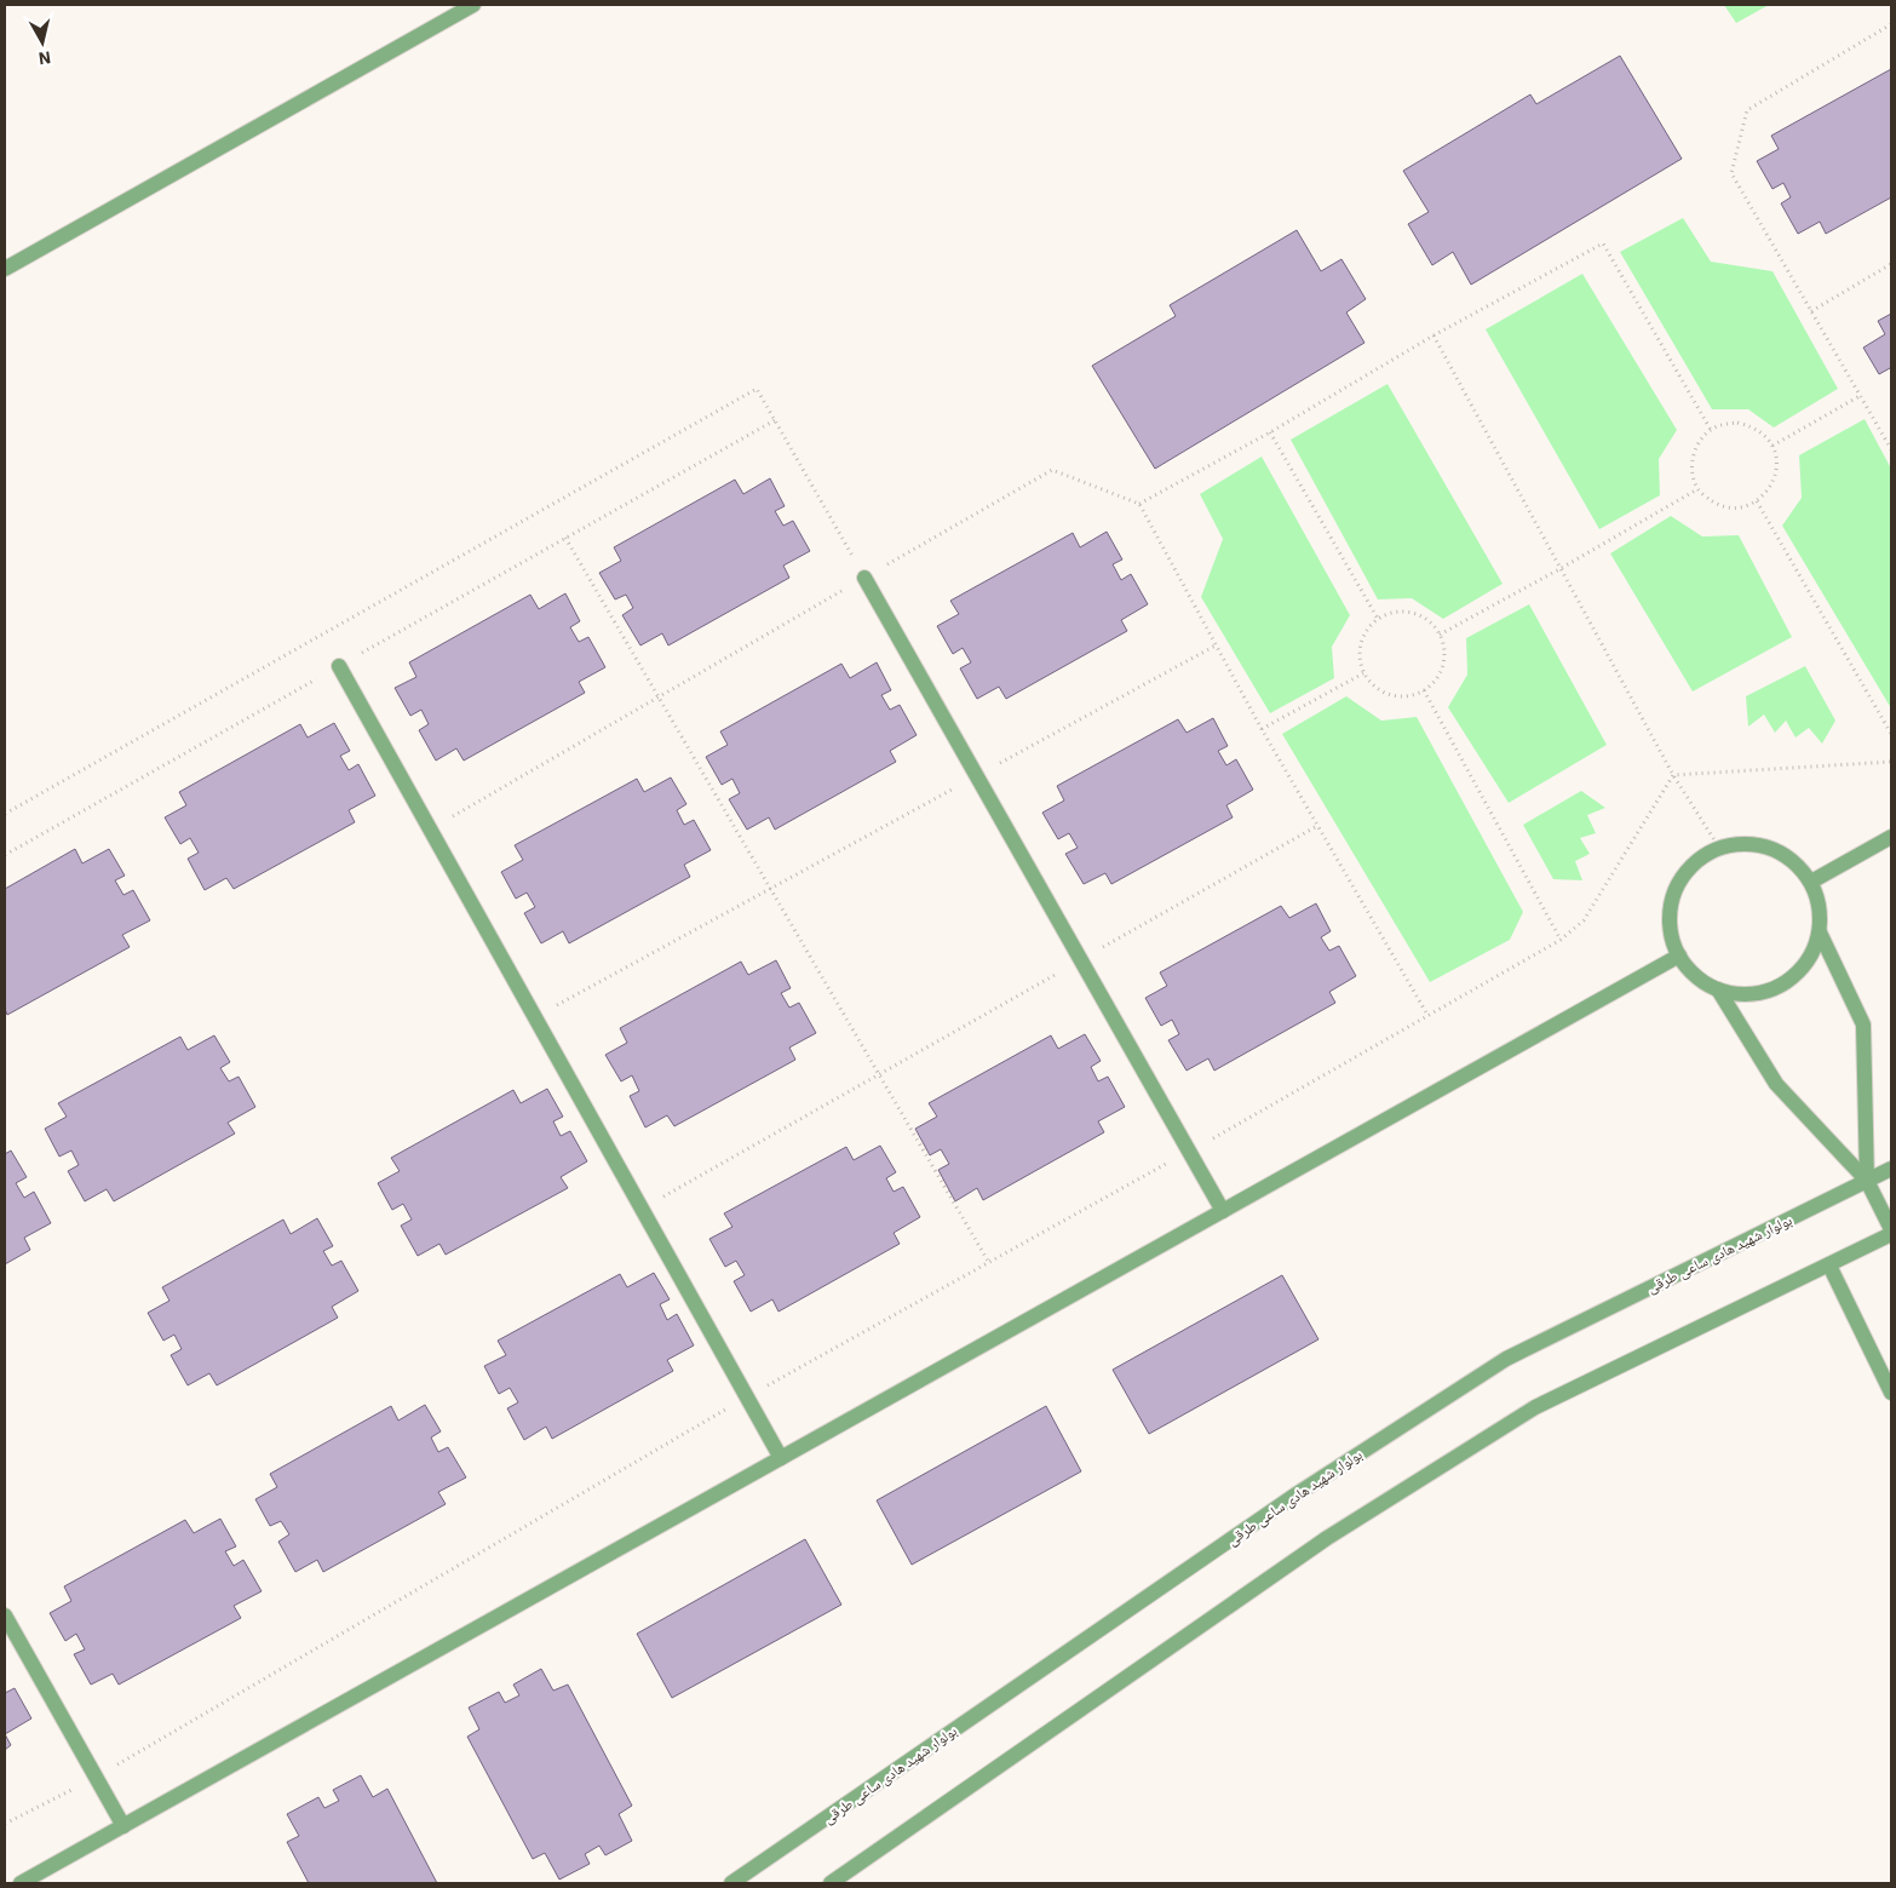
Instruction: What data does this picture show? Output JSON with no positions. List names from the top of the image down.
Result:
{
  "streets": {
    "street": ["بولوار شهید هادی ساعی طرقی"]
  },
  "north": "bottom"
}
